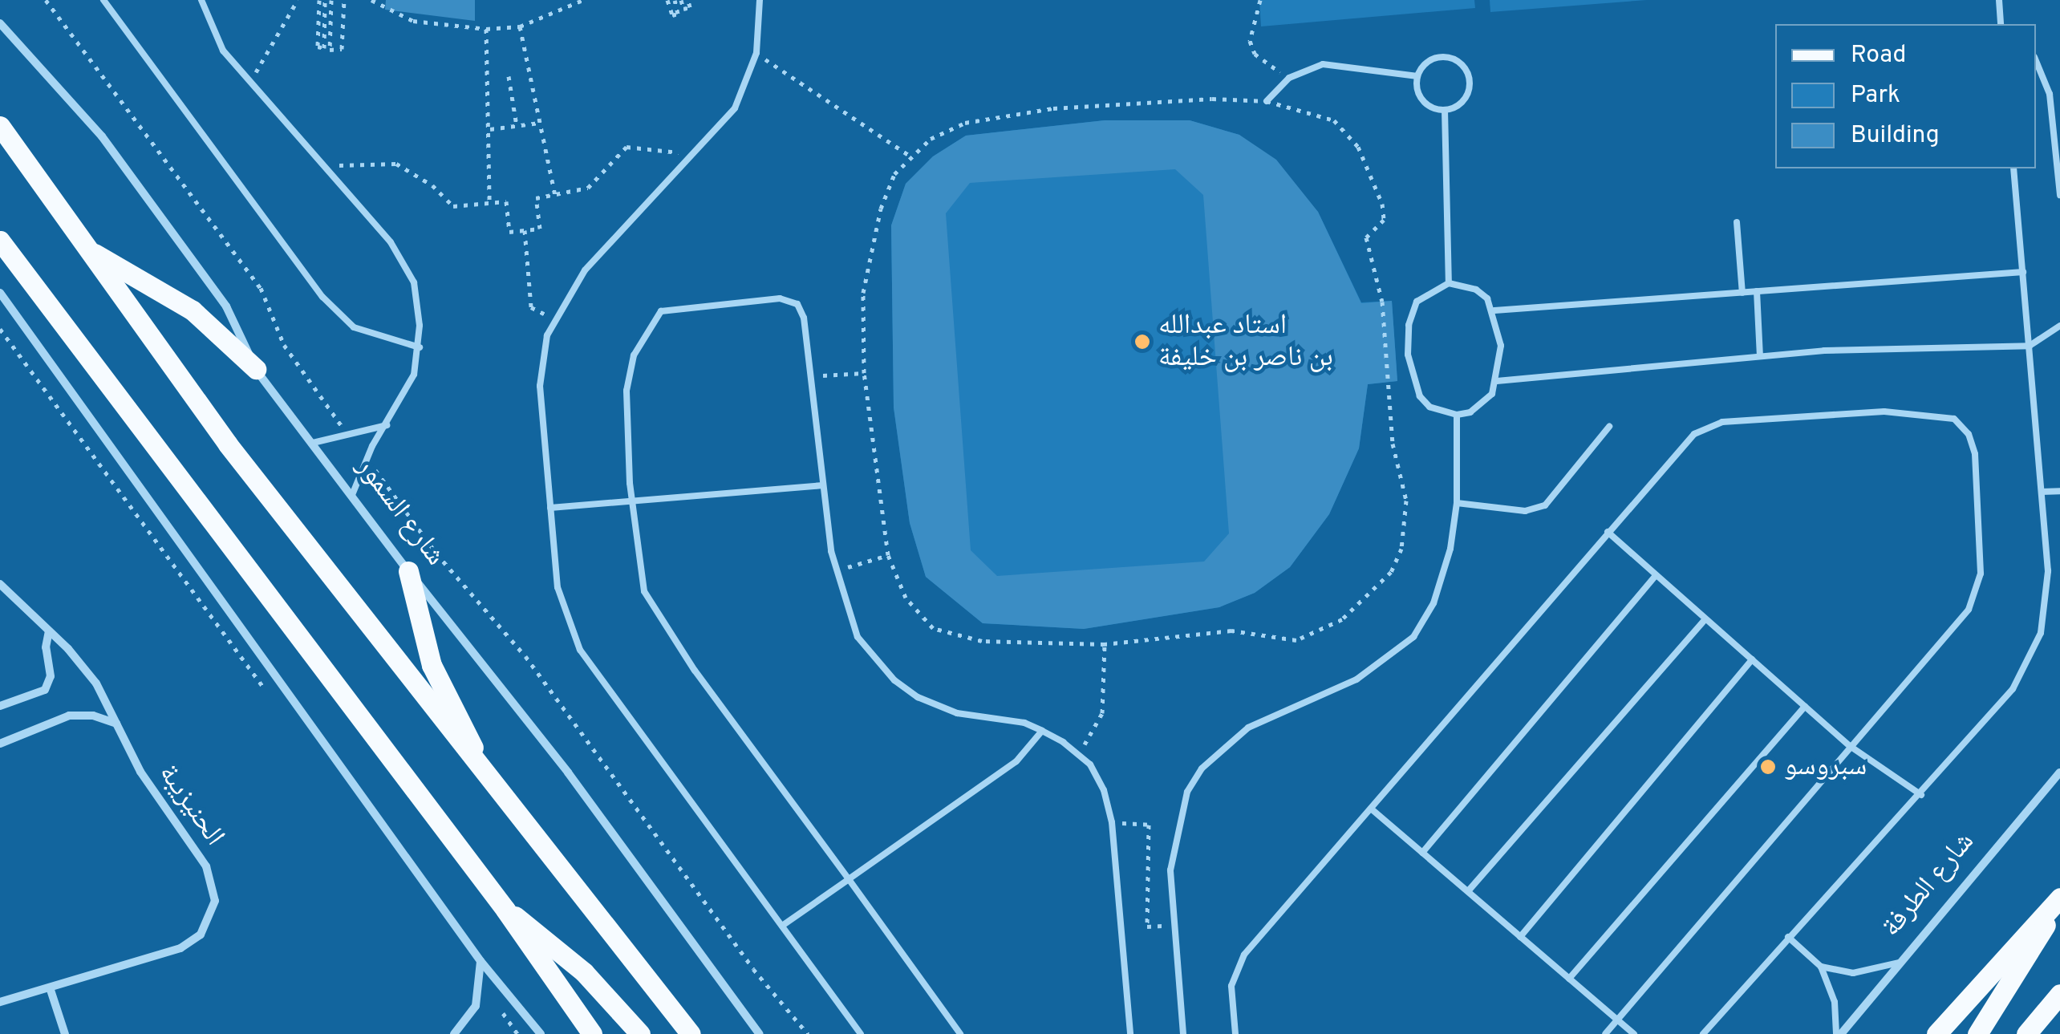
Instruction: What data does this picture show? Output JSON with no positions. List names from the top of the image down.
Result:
{
  "streets": {
    "street": ["شارع السمور", "الحنيزيبة", "شارع الطرفة"]
  },
  "places": ["استاد عبدالله بن ناصر بن خليفة", "سبروسو"],
  "legend": ["Road", "Park", "Building"]
}
